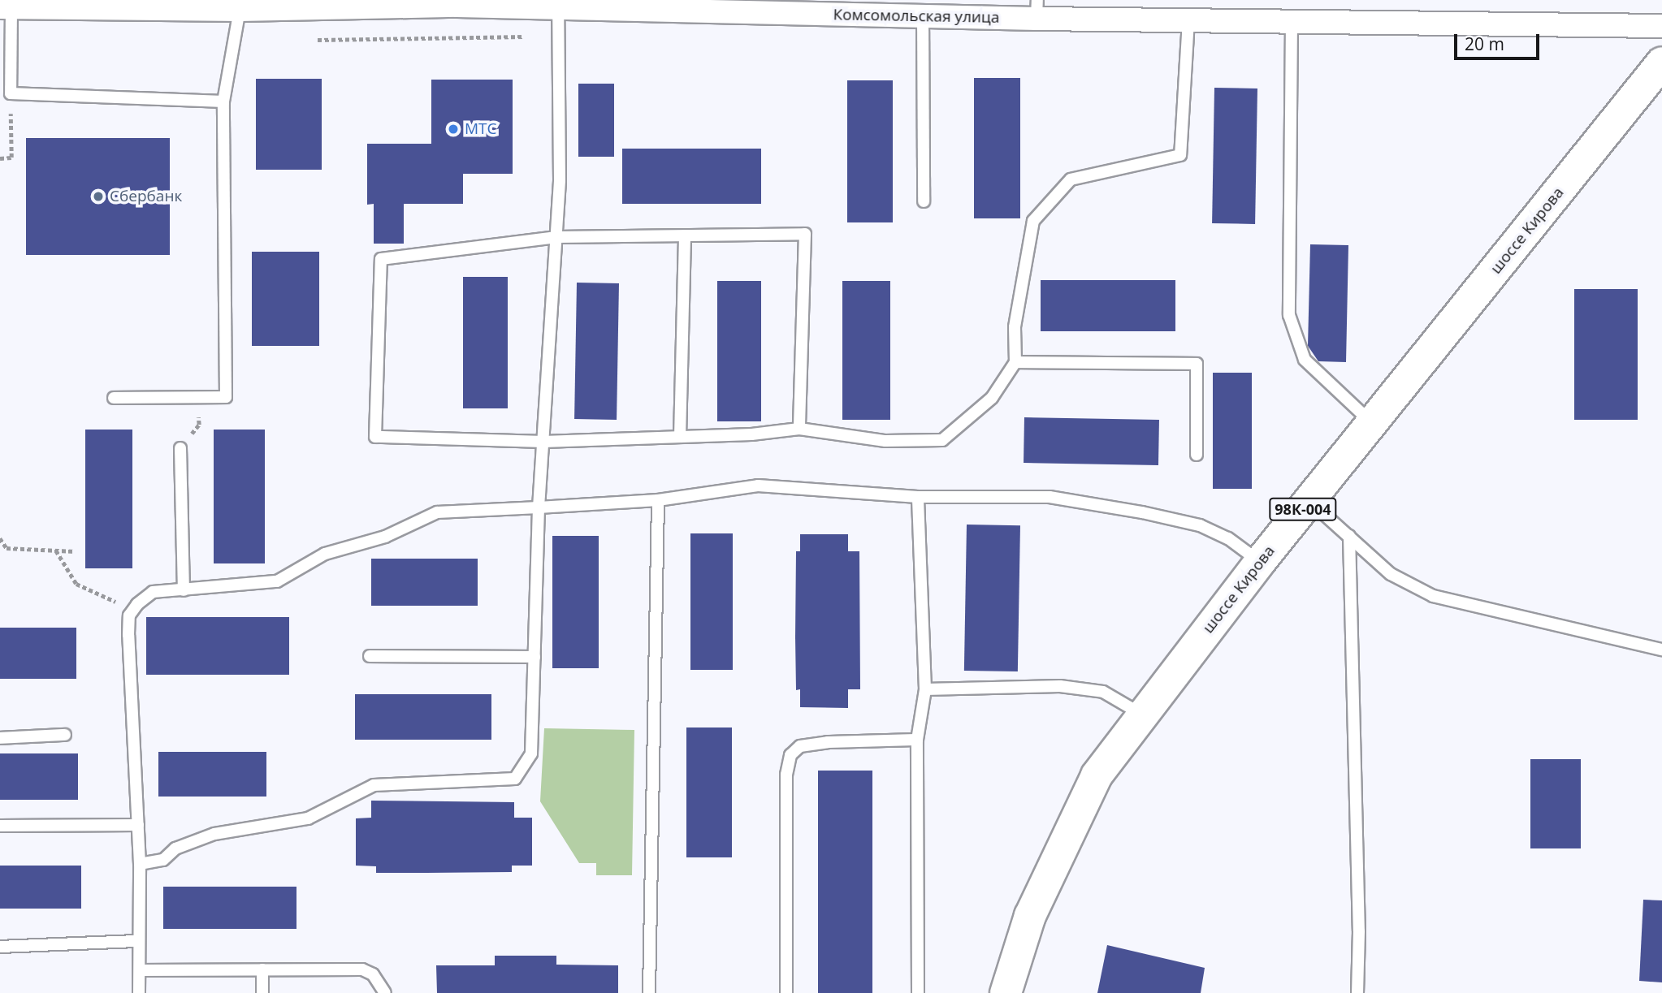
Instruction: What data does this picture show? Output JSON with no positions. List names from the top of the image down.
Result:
{
  "streets": {
    "main road": ["шоссе Кирова", "98К-004"],
    "street": ["Комсомольская улица"]
  },
  "places": ["МТС", "Сбербанк"],
  "scale_bar": "20 m"
}
